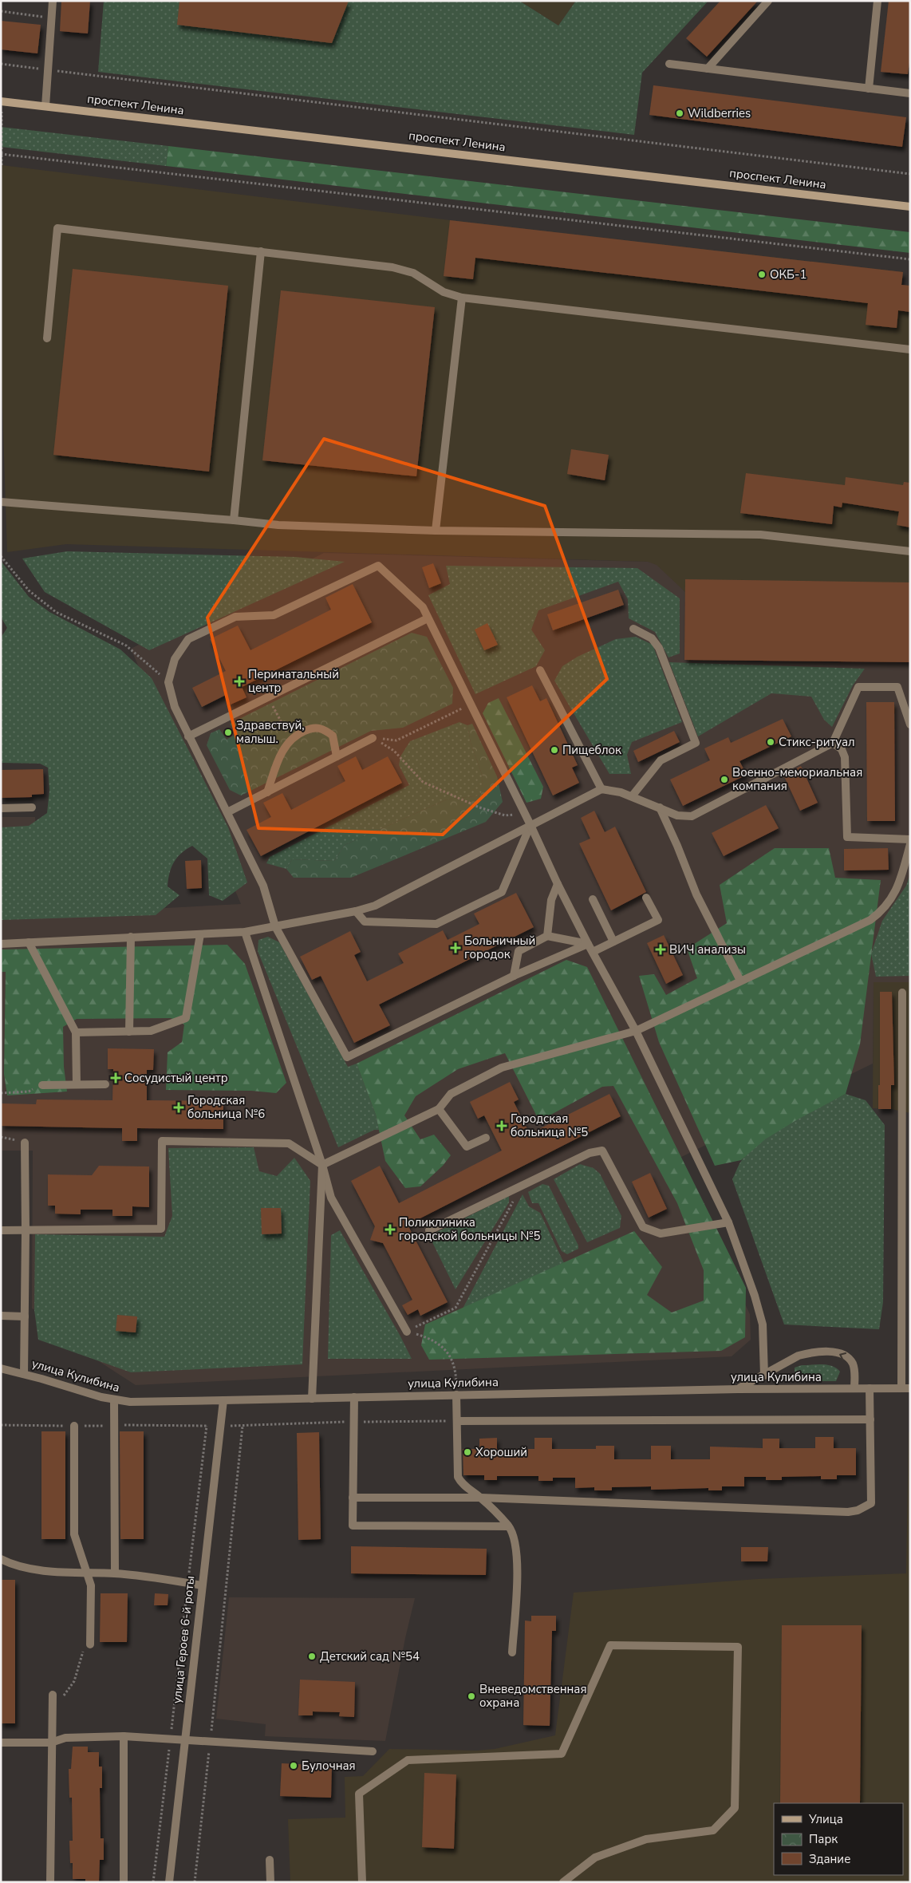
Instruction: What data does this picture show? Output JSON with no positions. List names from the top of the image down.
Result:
{
  "streets": {
    "main road": ["проспект Ленина"],
    "street": ["улица Кулибина", "улица Героев 6-й роты"]
  },
  "crossings": [
    ["улица Кулибина", "улица Героев 6-й роты"]
  ],
  "places": {
    "other": [
      "Wildberries",
      "ОКБ-1",
      "Здравствуй, малыш.",
      "Стикс-ритуал",
      "Пищеблок",
      "Военно-мемориальная компания",
      "Хороший",
      "Детский сад №54",
      "Вневедомственная охрана",
      "Булочная"
    ],
    "health": [
      "Перинатальный центр",
      "Больничный городок",
      "ВИЧ анализы",
      "Сосудистый центр",
      "Городская больница №6",
      "Городская больница №5",
      "Поликлиника городской больницы №5"
    ]
  },
  "legend": ["Улица", "Парк", "Здание"]
}
